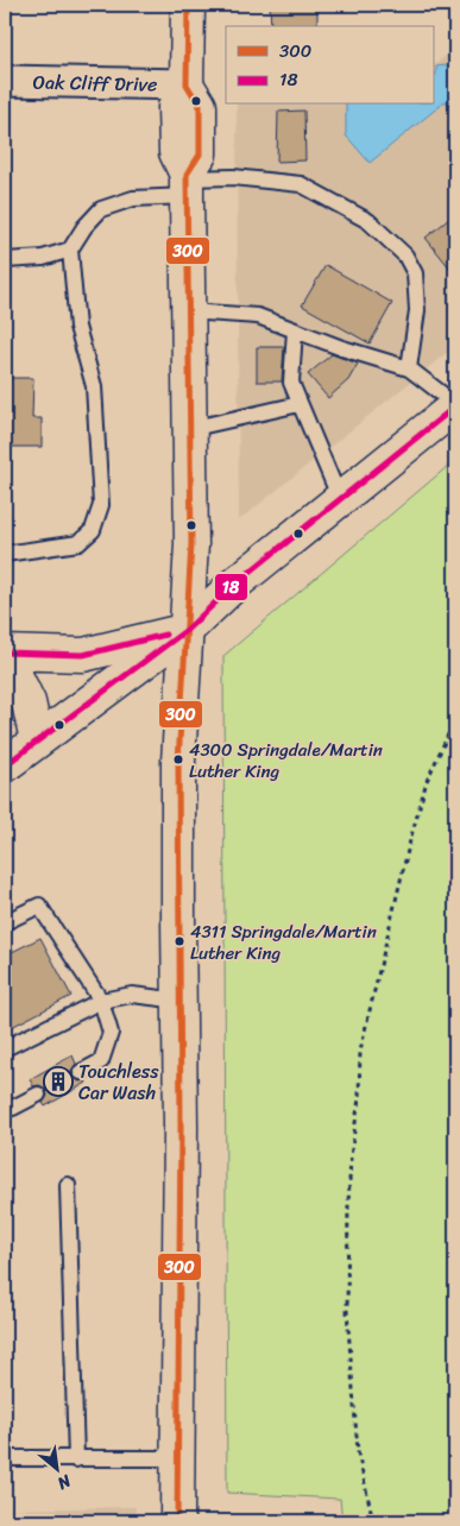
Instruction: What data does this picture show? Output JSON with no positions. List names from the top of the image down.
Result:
{
  "streets": {
    "street": ["Oak Cliff Drive"]
  },
  "places": {
    "other": ["4300 Springdale/Martin Luther King", "4311 Springdale/Martin Luther King"],
    "building": ["Touchless Car Wash"]
  },
  "lines": ["transit line 300", "transit line 18"],
  "legend": ["300", "18"],
  "north": "bottom right"
}
